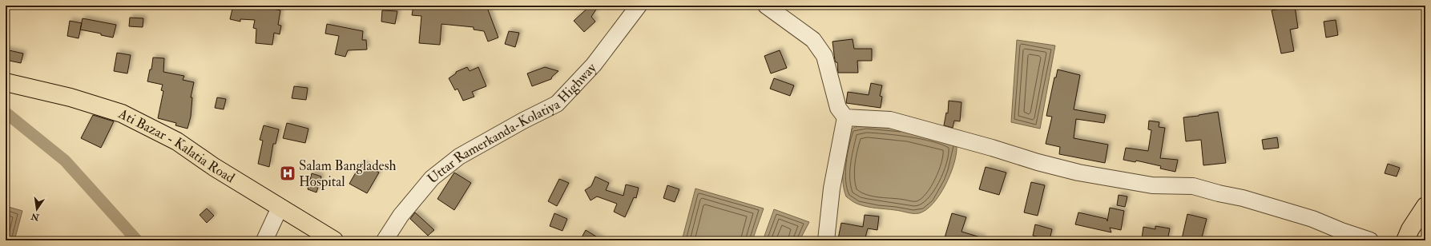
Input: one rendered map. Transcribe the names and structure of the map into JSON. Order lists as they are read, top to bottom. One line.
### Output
{"streets":{"main road":["Ati Bazar - Kalatia Road"],"street":["Uttar Ramerkanda-Kolatiya Highway"]},"places":{"hospital":["Salam Bangladesh Hospital"]},"north":"bottom"}
